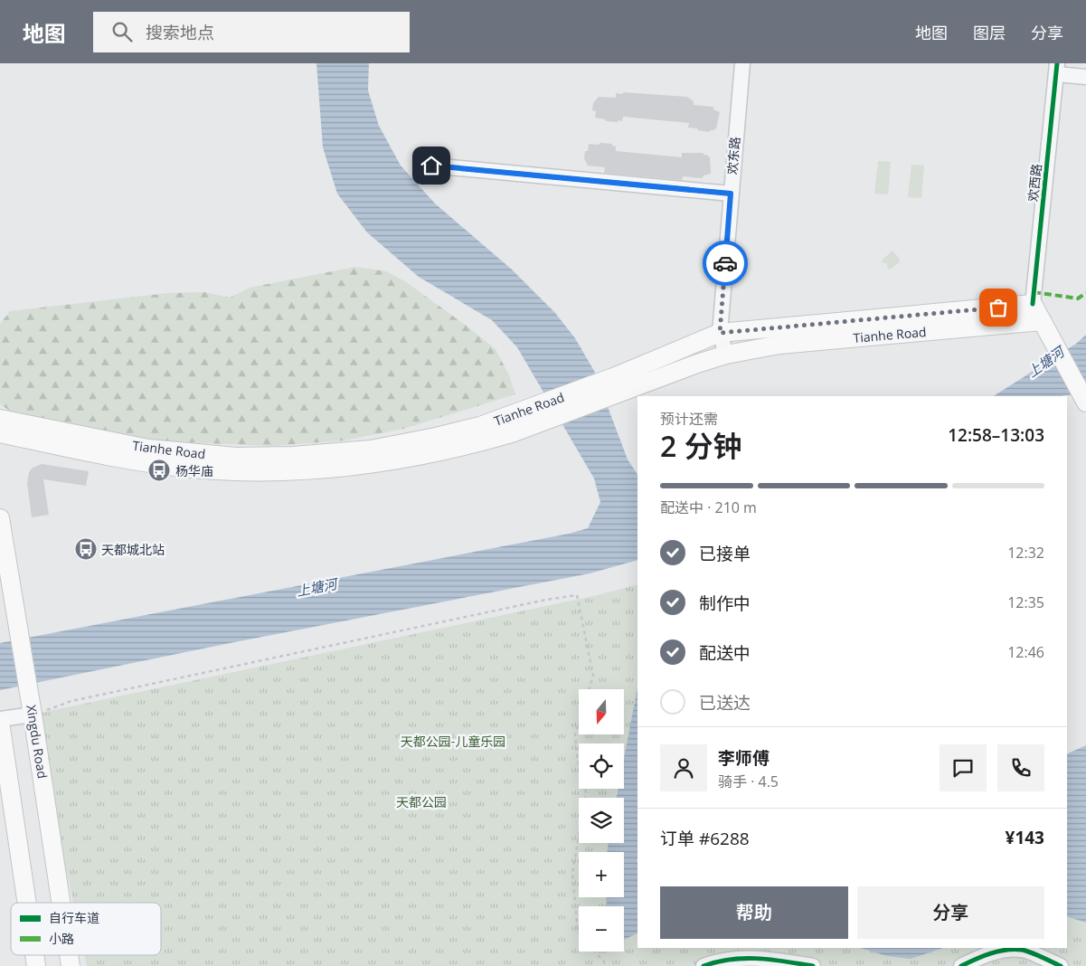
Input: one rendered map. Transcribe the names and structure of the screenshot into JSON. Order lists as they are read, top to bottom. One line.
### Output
{"streets":{"main road":["Tianhe Road","Xingdu Road"],"street":["欢东路","欢西路"]},"crossings":[["欢东路","Tianhe Road"],["欢西路","Tianhe Road"]],"water":["上塘河"],"parks":["天都公园-儿童乐园","天都公园"],"places":{"bus stop":["杨华庙","天都城北站"]},"legend":["自行车道","小路"],"north":"bottom","page":{"header":"地图","search":"搜索地点","nav":["地图","图层","分享"],"heading":["2 分钟","预计还需","12:58–13:03"],"panel":["李师傅","骑手 · 4.5","订单 #6288","¥143"],"bar":"配送中 · 210 m","list":[["已接单","12:32"],["制作中","12:35"],["配送中","12:46"],"已送达"],"map_buttons":["+","−"],"buttons":["帮助","分享"]}}
